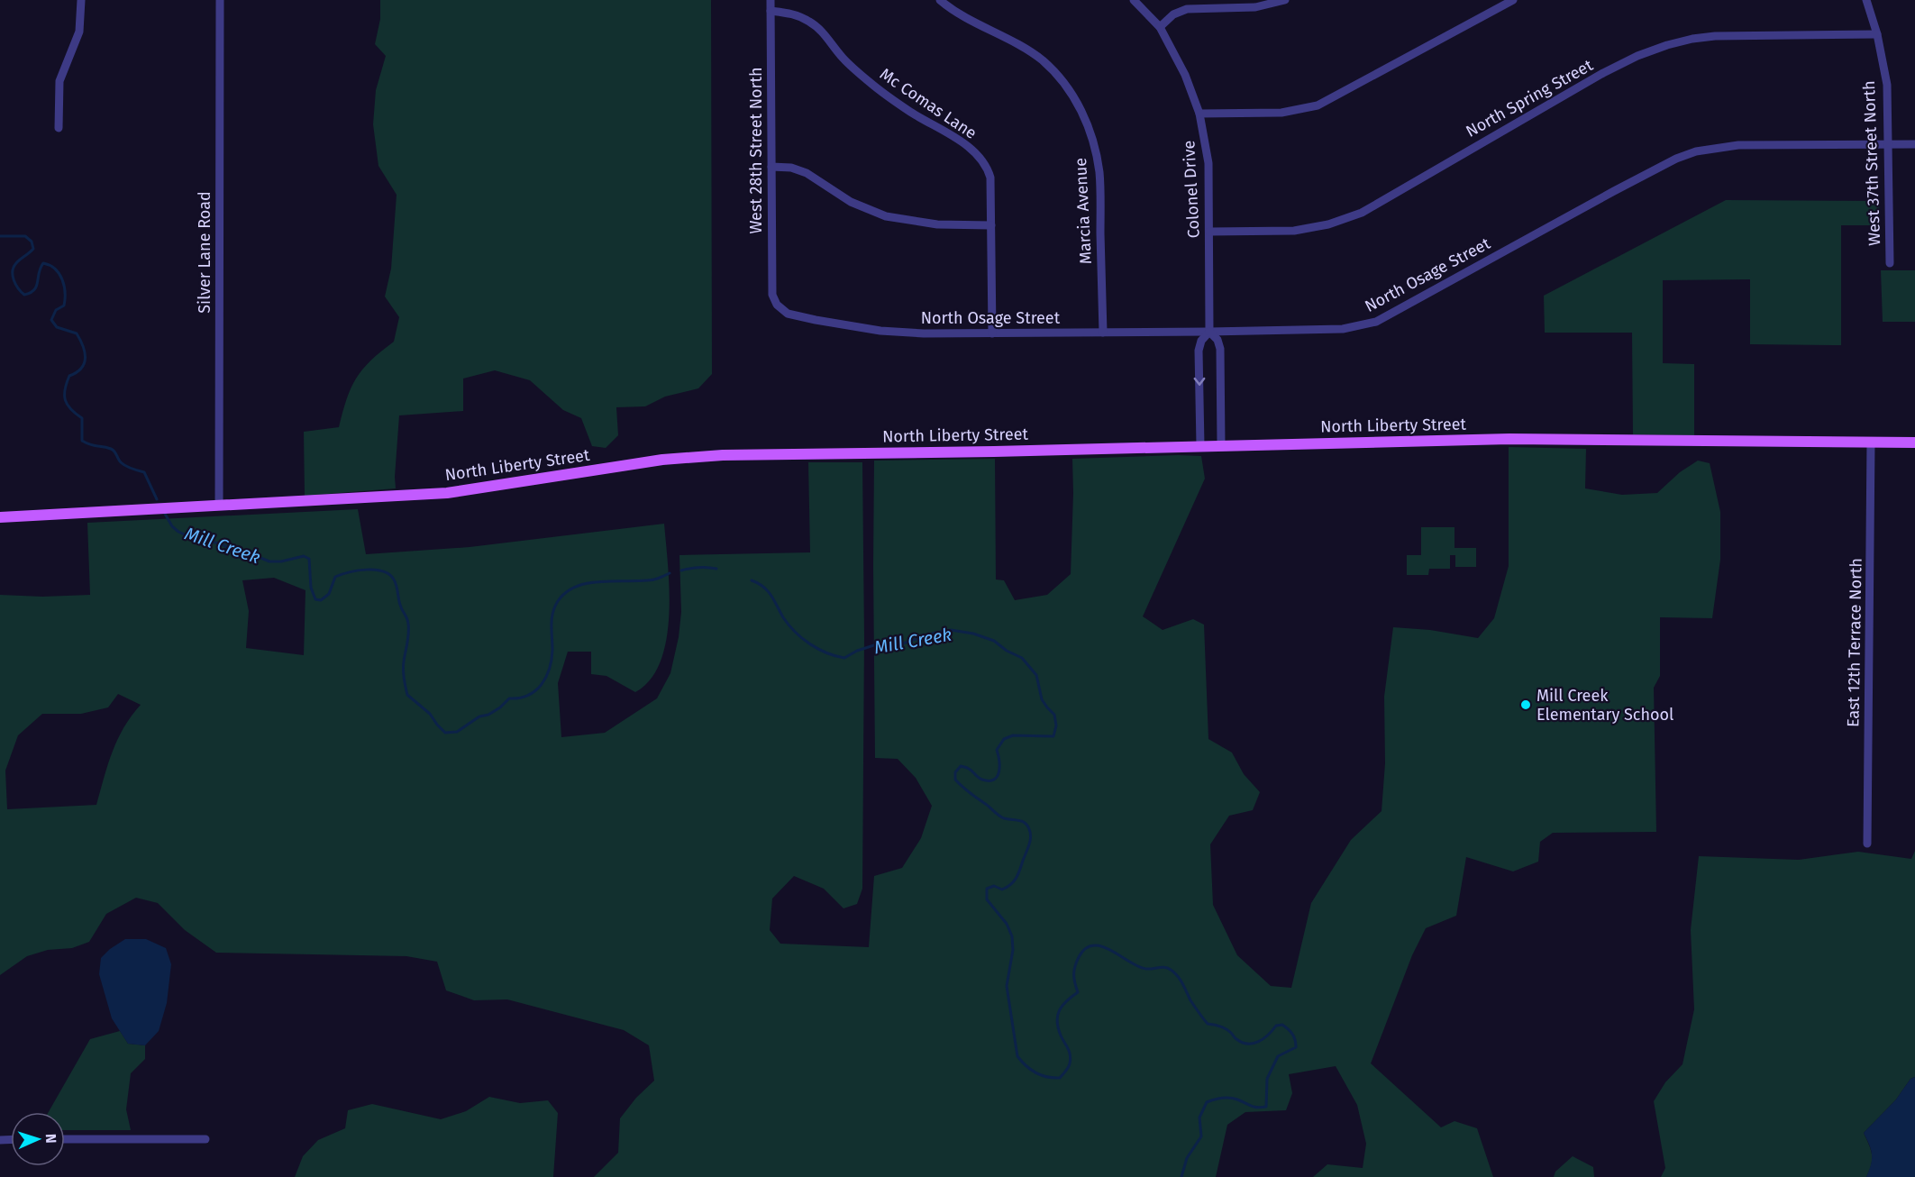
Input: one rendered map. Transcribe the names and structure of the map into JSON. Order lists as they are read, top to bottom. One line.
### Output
{"streets":{"main road":["North Liberty Street"],"street":["North Spring Street","Mc Comas Lane","West 28th Street North","West 37th Street North","Colonel Drive","Marcia Avenue","Silver Lane Road","North Osage Street","East 12th Terrace North"]},"crossings":[["North Spring Street","West 37th Street North"],["North Spring Street","Colonel Drive"],["Mc Comas Lane","West 28th Street North"],["Mc Comas Lane","North Osage Street"],["West 28th Street North","North Osage Street"],["West 37th Street North","North Osage Street"],["Colonel Drive","North Osage Street"],["Colonel Drive","North Liberty Street"],["Marcia Avenue","North Osage Street"],["Silver Lane Road","North Liberty Street"],["North Liberty Street","East 12th Terrace North"]],"water":["Mill Creek"],"places":["Mill Creek Elementary School"],"north":"right"}
